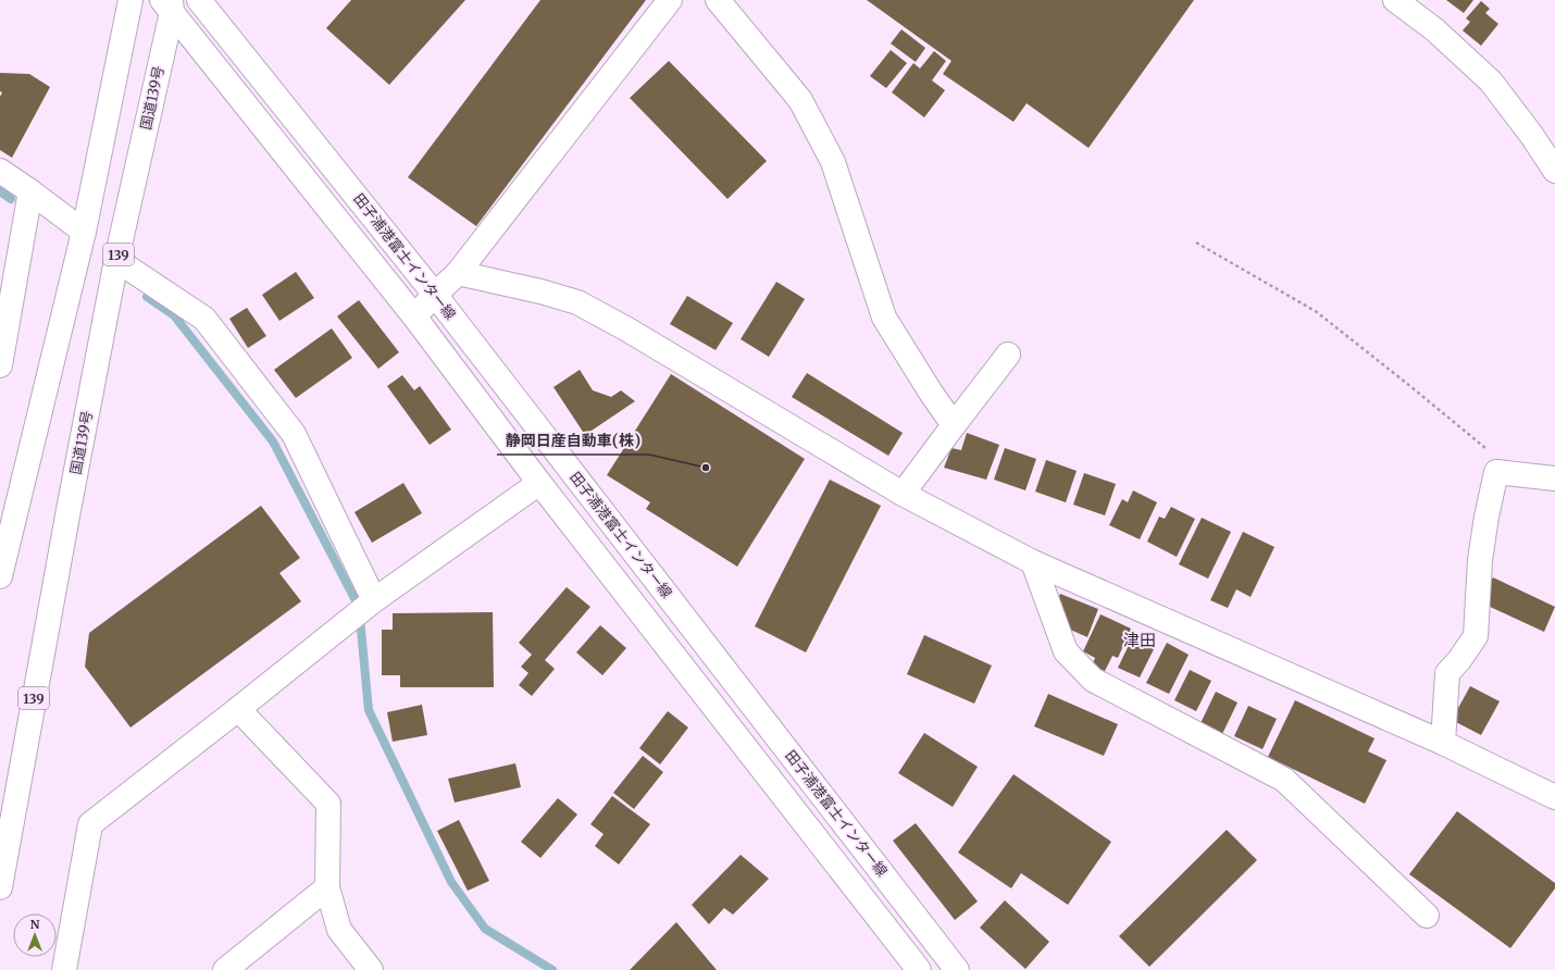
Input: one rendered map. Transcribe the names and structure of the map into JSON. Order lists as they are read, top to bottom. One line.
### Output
{"streets":{"main road":["国道139号","139","田子浦港富士インター線"]},"crossings":[["国道139号","田子浦港富士インター線"]],"districts":["津田"],"places":["静岡日産自動車(株)"],"north":"top"}
